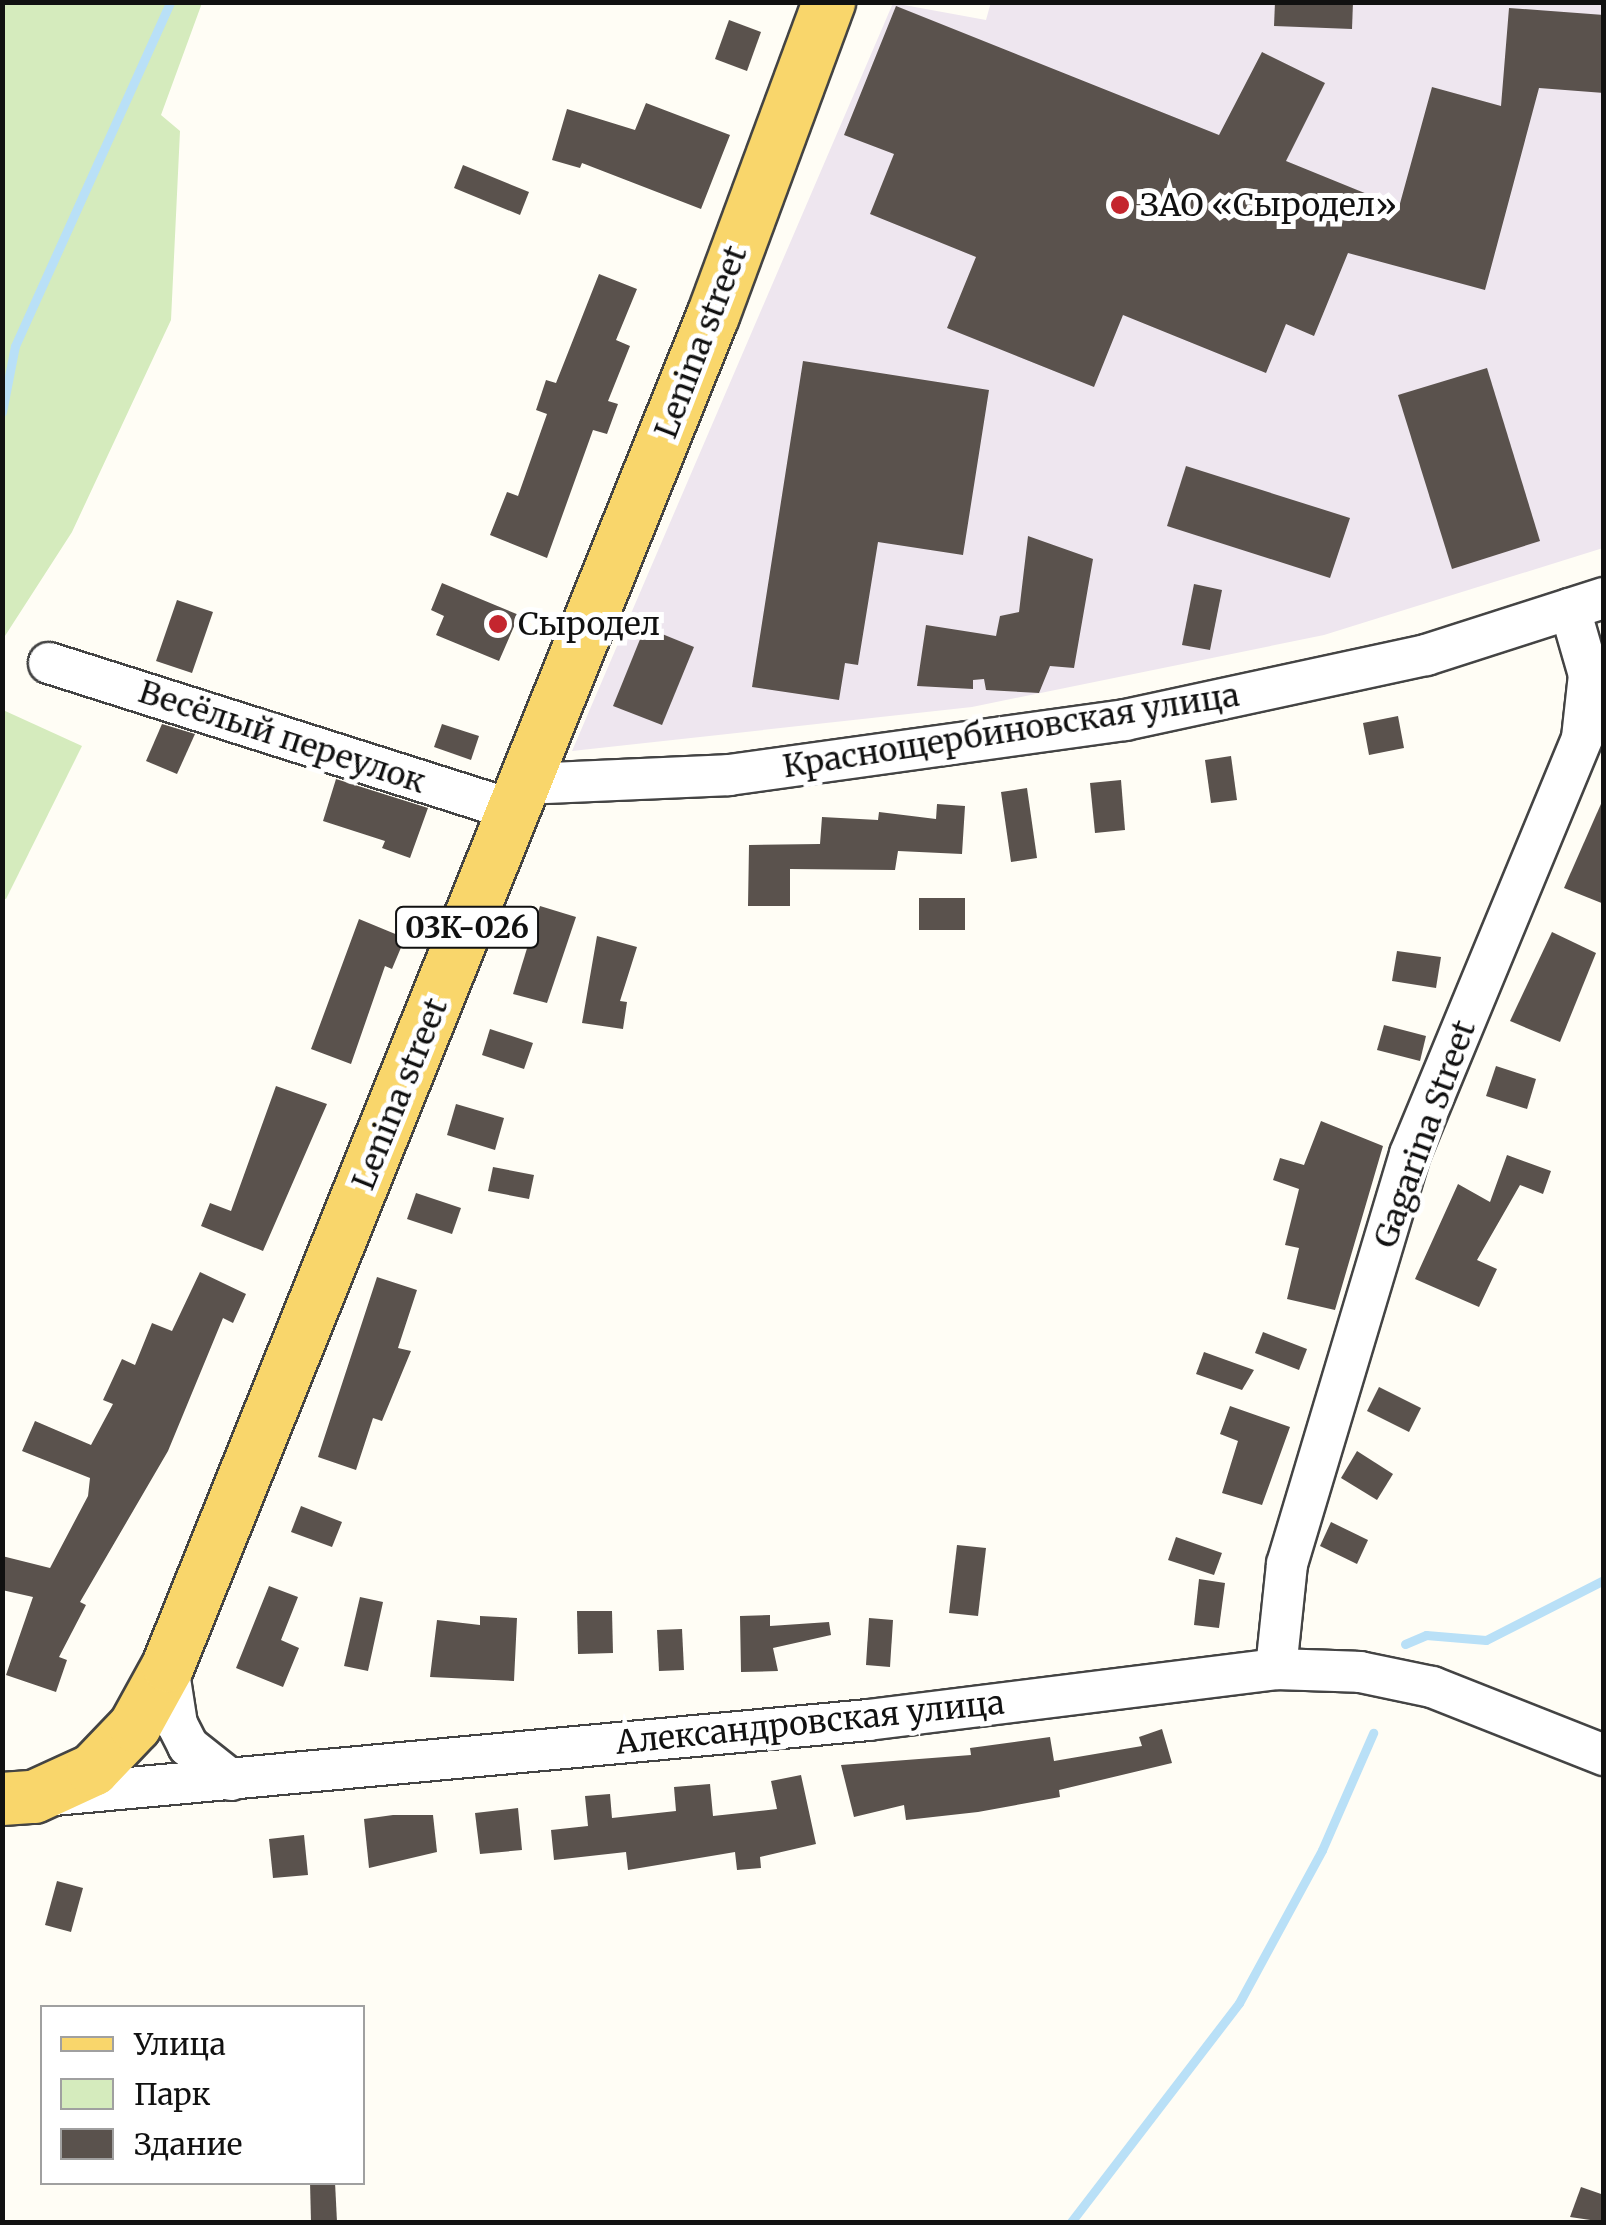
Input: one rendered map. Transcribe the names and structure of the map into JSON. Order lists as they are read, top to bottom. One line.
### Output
{"streets":{"main road":["Lenina street","03К-026"],"street":["Краснощербиновская улица","Весёлый переулок","Gagarina Street","Александровская улица"]},"crossings":[["Lenina street","Краснощербиновская улица"],["Lenina street","Весёлый переулок"],["Lenina street","Александровская улица"],["Краснощербиновская улица","Весёлый переулок"],["Краснощербиновская улица","Gagarina Street"],["Gagarina Street","Александровская улица"]],"places":["ЗАО «Сыродел»","Сыродел"],"legend":["Улица","Парк","Здание"]}
